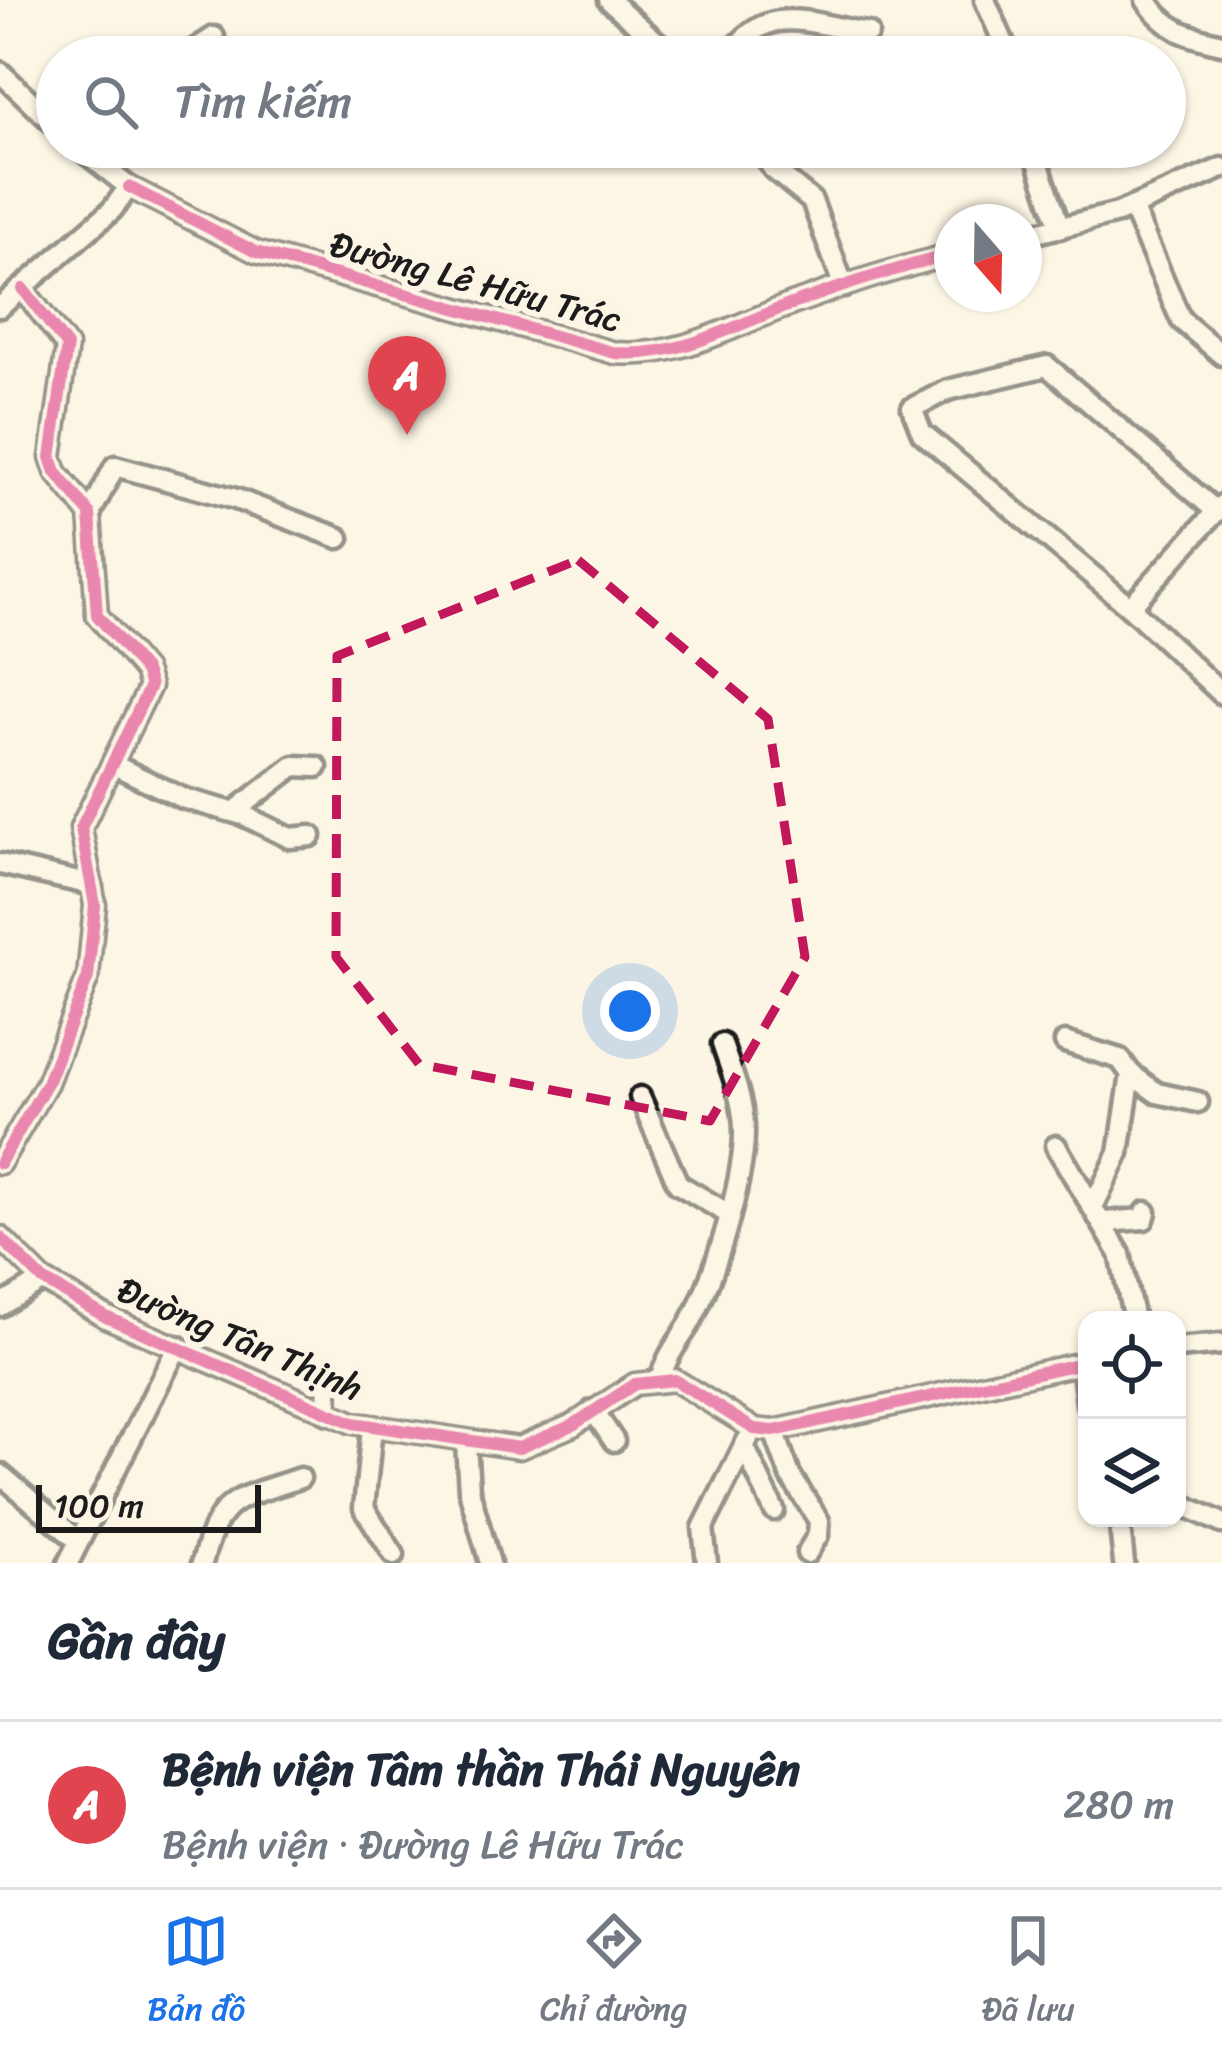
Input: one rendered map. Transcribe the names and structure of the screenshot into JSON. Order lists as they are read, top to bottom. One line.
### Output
{"streets":{"street":["Đường Lê Hữu Trác","Đường Tân Thịnh"]},"scale_bar":"100 m","north":"bottom","page":{"search":"Tìm kiếm","pins":"A","scale":"100 m","heading":"Gần đây","list":[{"mark":"A","name":"Bệnh viện Tâm thần Thái Nguyên","note":"Bệnh viện · Đường Lê Hữu Trác","value":"280 m"}],"nav":["Bản đồ","Chỉ đường","Đã lưu"]}}
